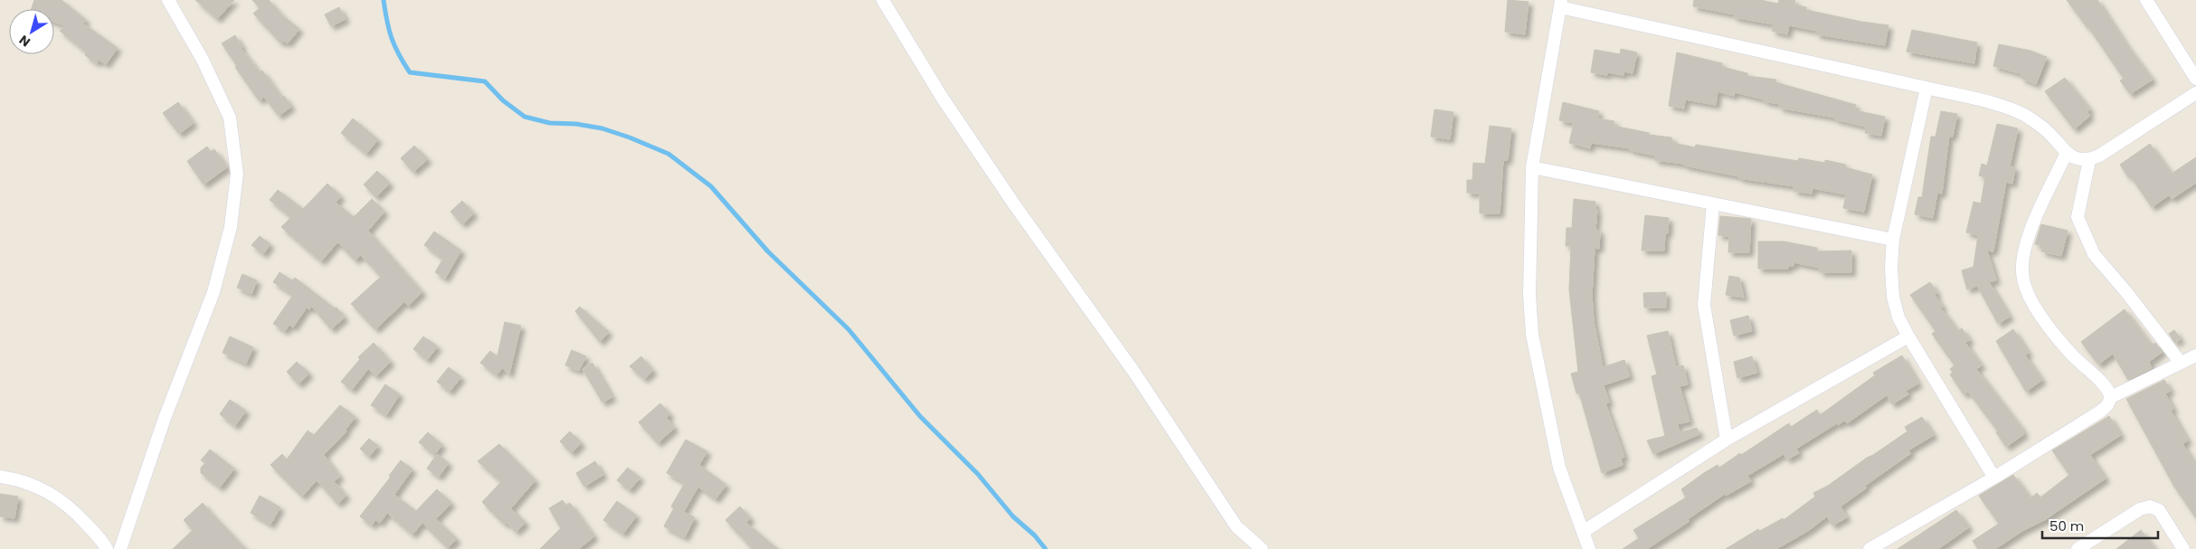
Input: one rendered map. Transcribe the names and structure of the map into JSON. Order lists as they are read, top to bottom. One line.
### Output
{"scale_bar":"50 m","north":"bottom left"}
